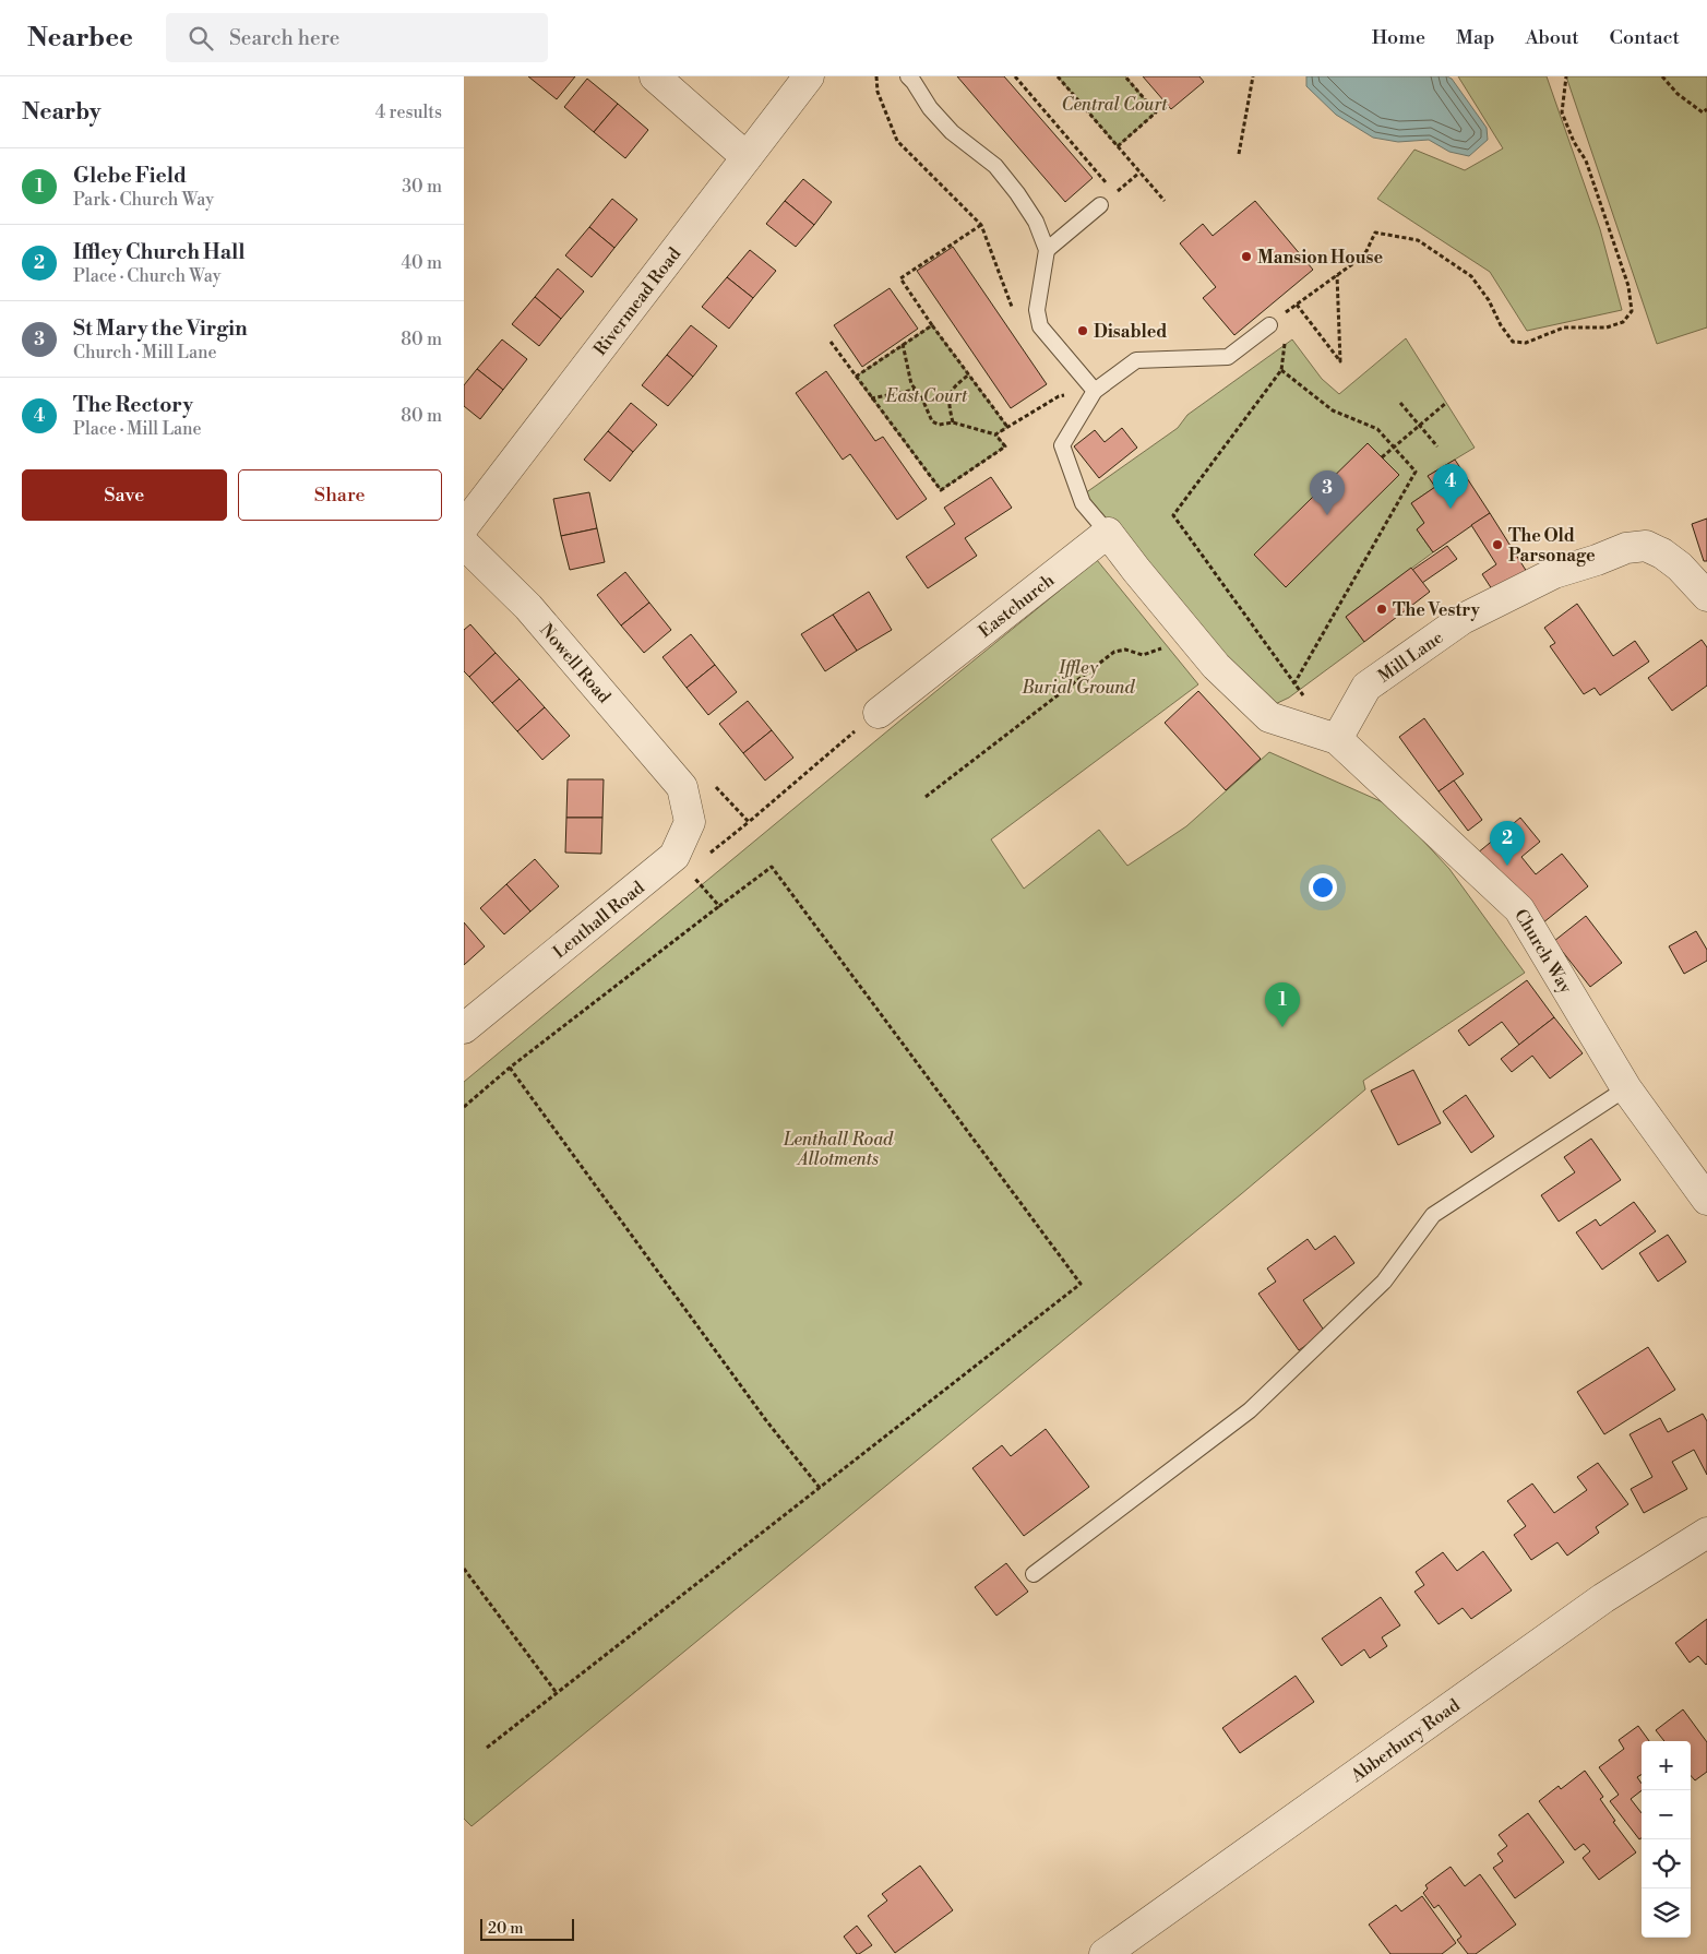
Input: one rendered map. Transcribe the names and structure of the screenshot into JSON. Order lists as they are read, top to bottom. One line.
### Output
{"streets":{"street":["Rivermead Road","Eastchurch","Mill Lane","Nowell Road","Lenthall Road","Church Way","Abberbury Road"]},"crossings":[["Mill Lane","Church Way"],["Nowell Road","Lenthall Road"]],"parks":["Central Court","East Court","Iffley Burial Ground","Lenthall Road Allotments"],"places":["Mansion House","Disabled","The Old Parsonage","The Vestry"],"scale_bar":"20 m","page":{"header":"Nearbee","search":"Search here","nav":["Home","Map","About","Contact"],"heading":["Nearby","4 results"],"list":[{"mark":"1","name":"Glebe Field","note":"Park · Church Way","value":"30 m"},{"mark":"2","name":"Iffley Church Hall","note":"Place · Church Way","value":"40 m"},{"mark":"3","name":"St Mary the Virgin","note":"Church · Mill Lane","value":"80 m"},{"mark":"4","name":"The Rectory","note":"Place · Mill Lane","value":"80 m"}],"buttons":["Save","Share"],"pins":["4","3","2","1"],"map_buttons":["+","−"],"scale":"20 m"}}
